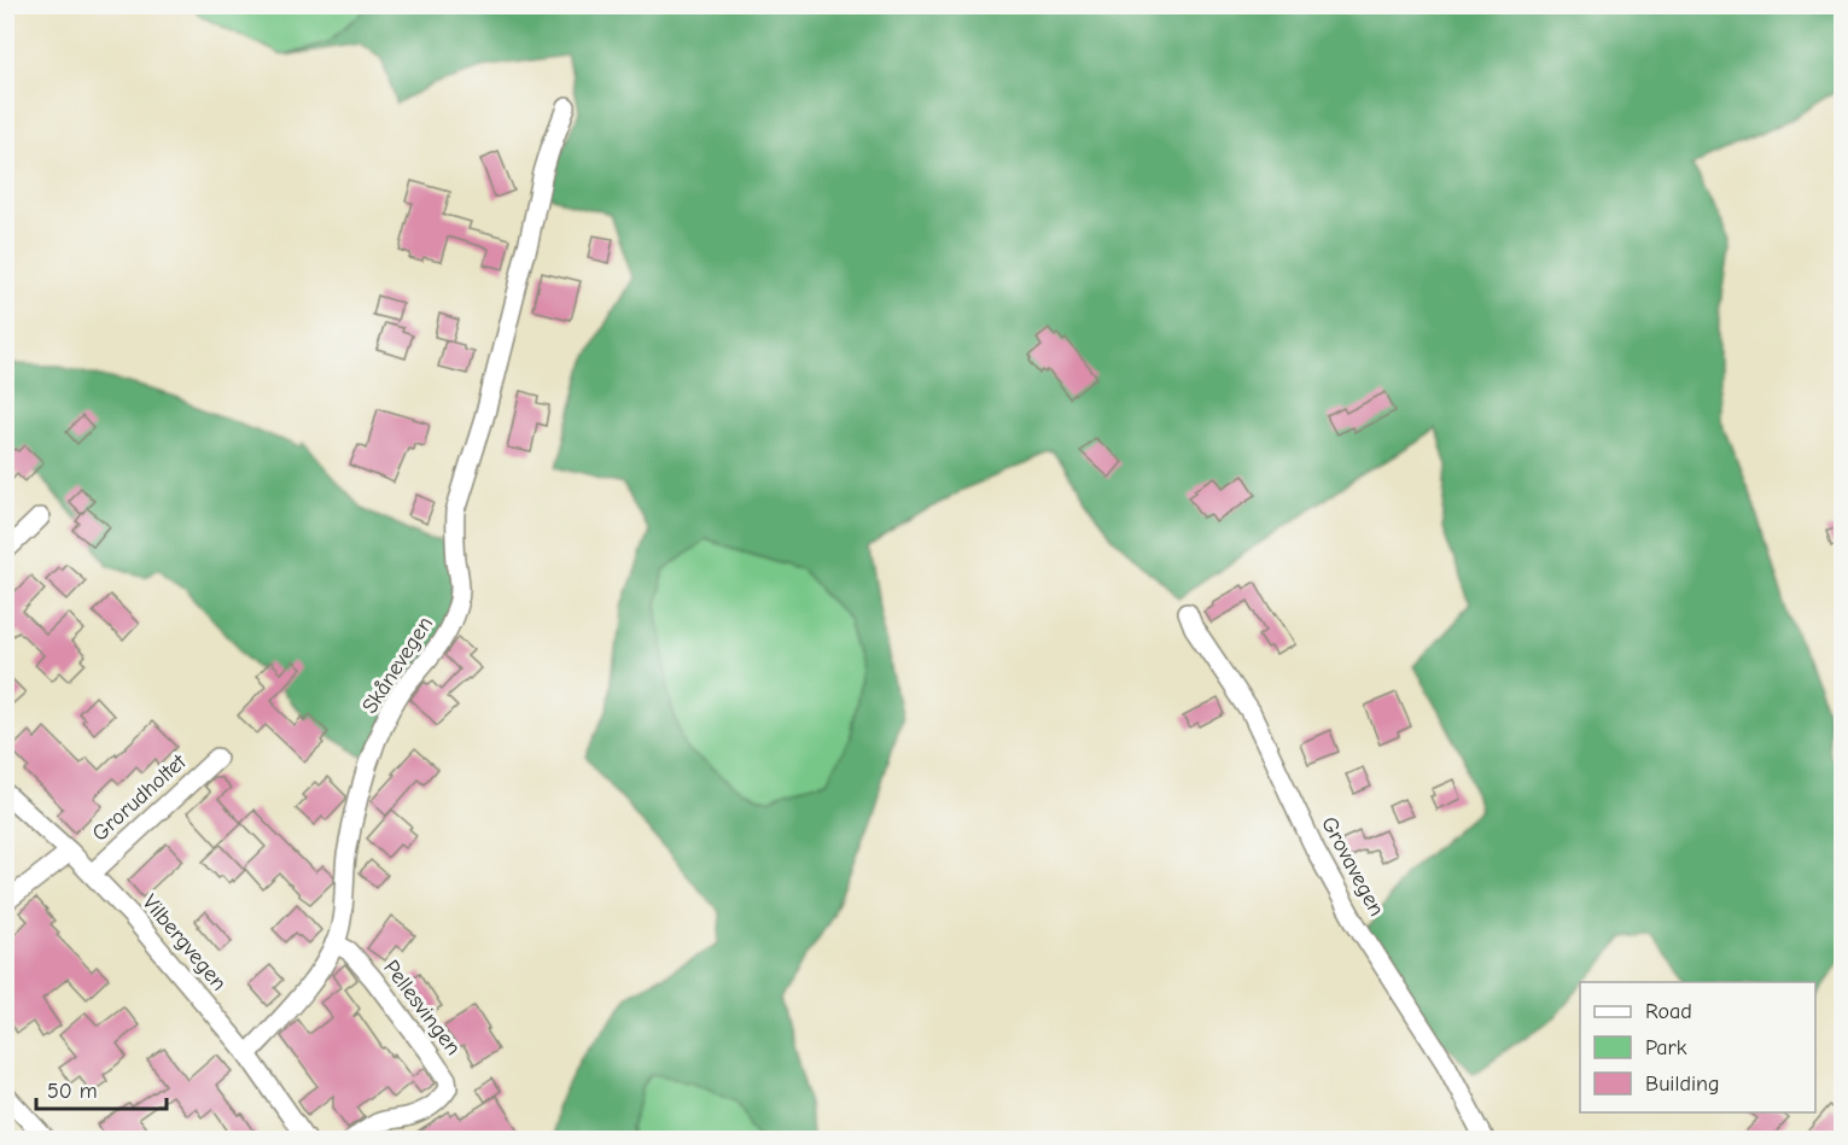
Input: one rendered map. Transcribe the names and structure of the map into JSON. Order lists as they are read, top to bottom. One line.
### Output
{"streets":{"street":["Skånevegen","Grorudholtet","Grovavegen","Vilbergvegen","Pellesvingen"]},"crossings":[["Skånevegen","Vilbergvegen"],["Skånevegen","Pellesvingen"],["Grorudholtet","Vilbergvegen"]],"legend":["Road","Park","Building"],"scale_bar":"50 m"}
